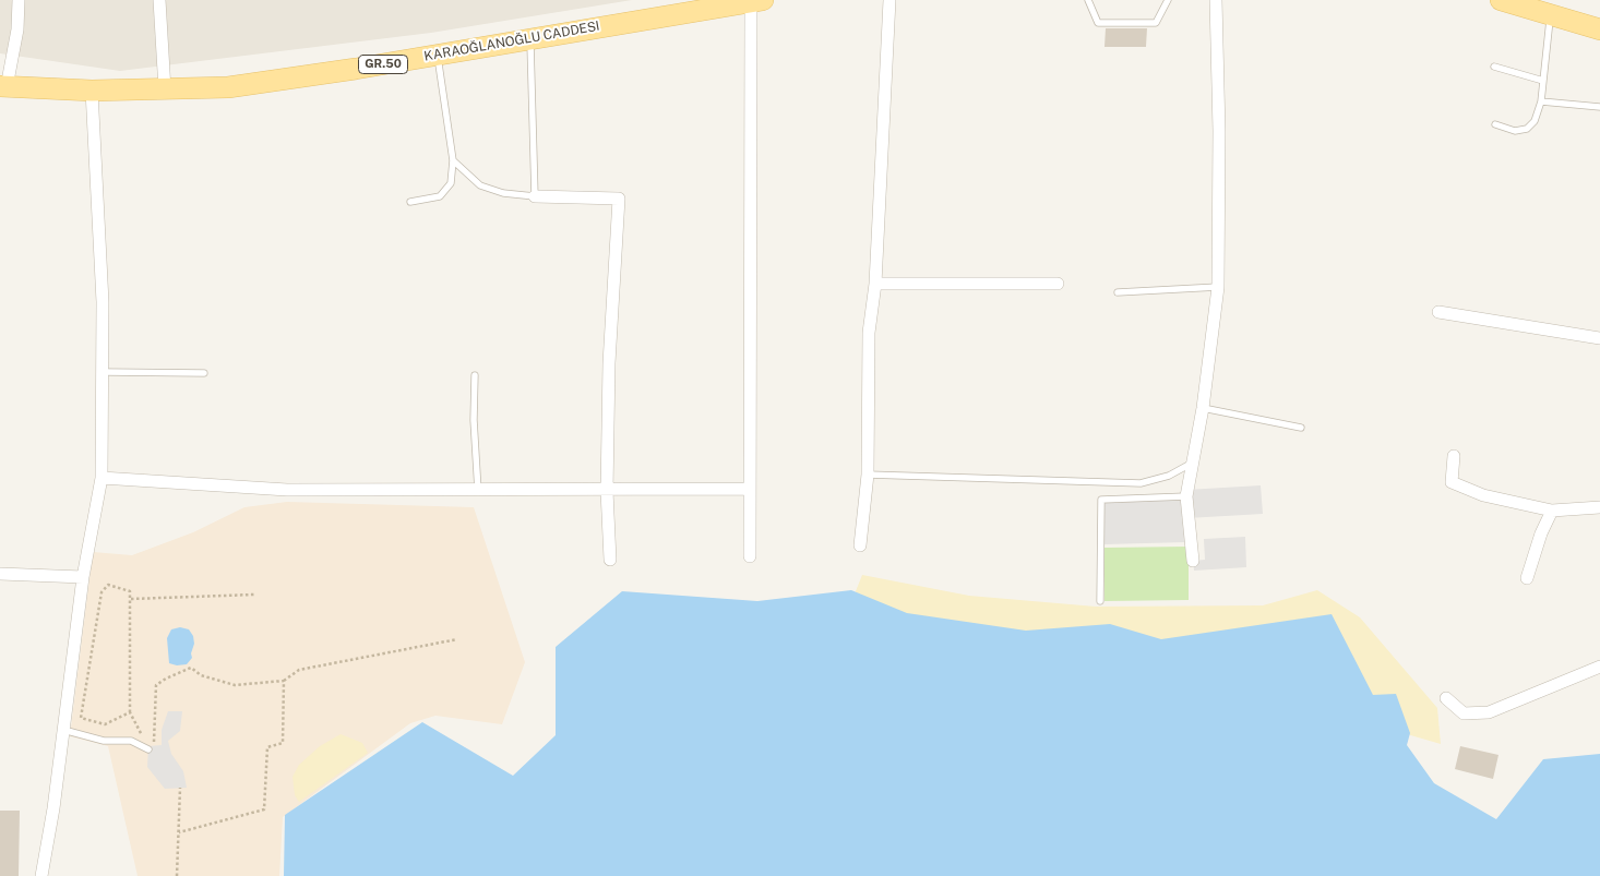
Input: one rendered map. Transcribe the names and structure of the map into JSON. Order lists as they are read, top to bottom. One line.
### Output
{"streets":{"main road":["KARAOĞLANOĞLU CADDESI","GR.50"]}}
